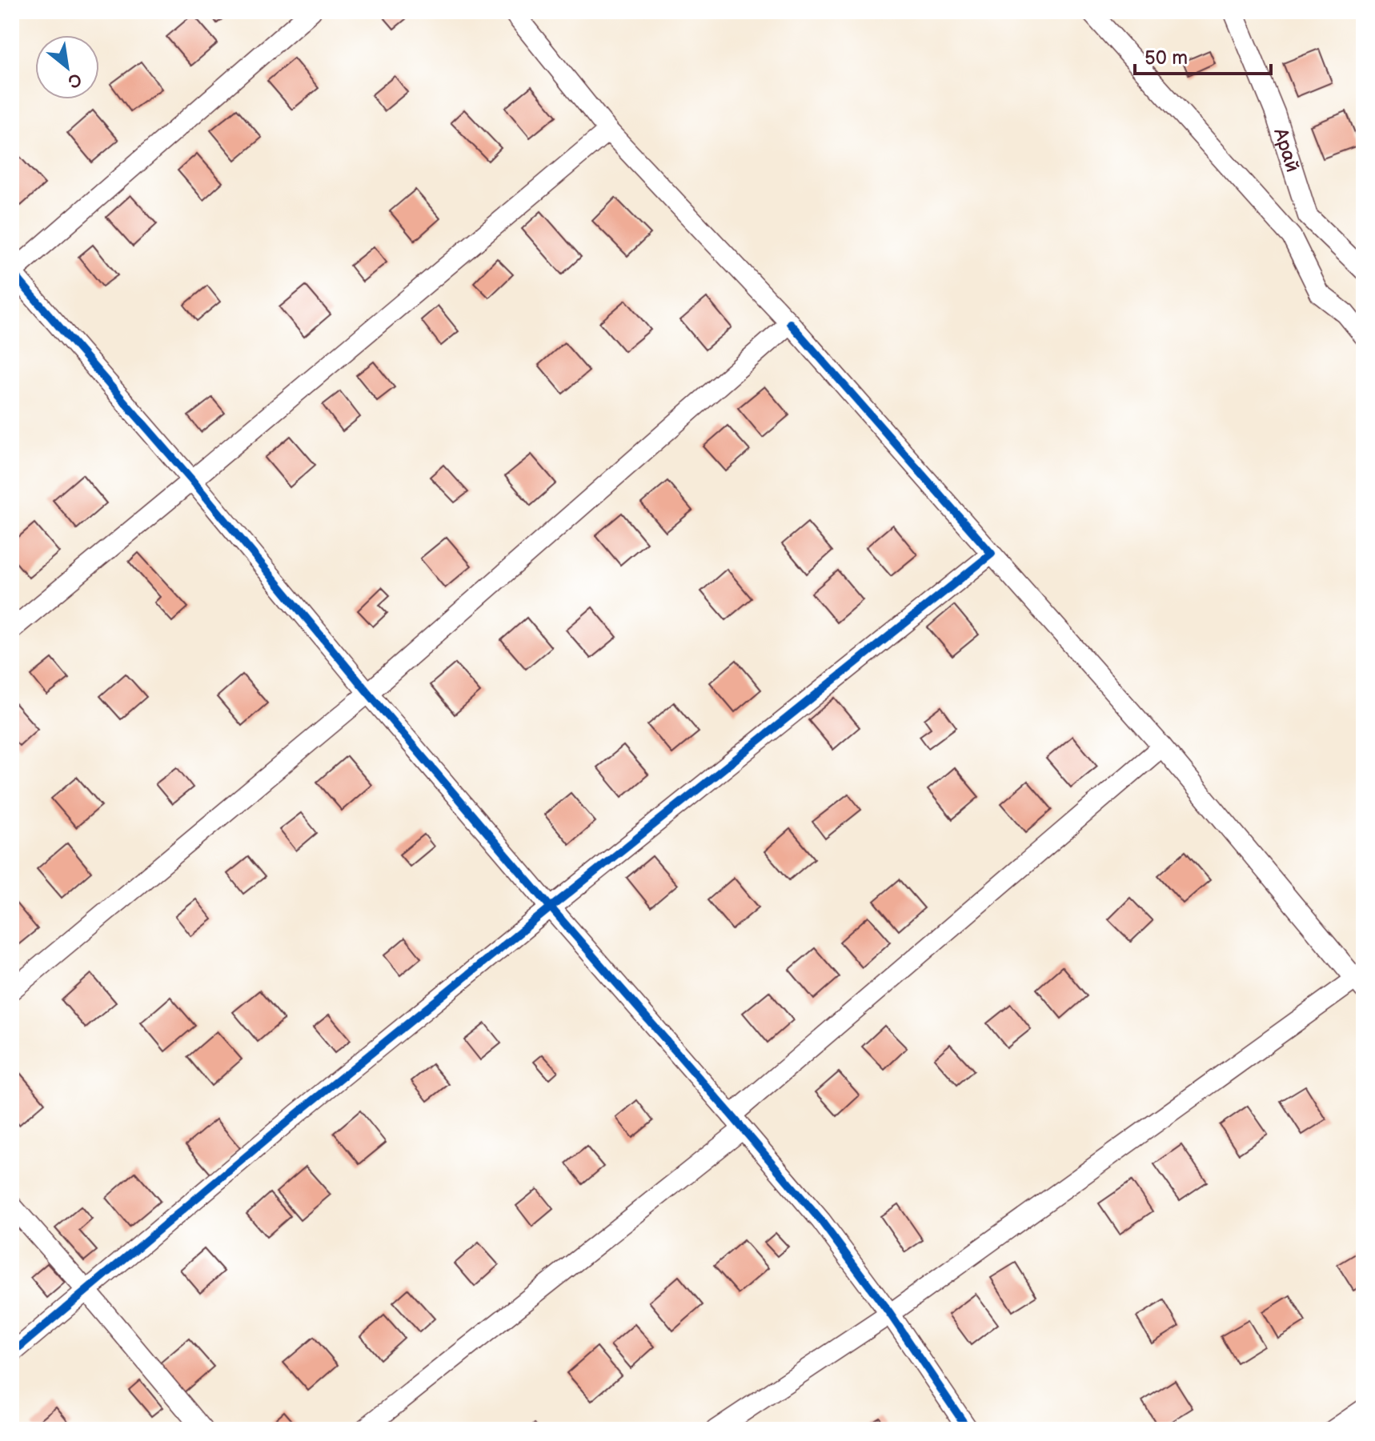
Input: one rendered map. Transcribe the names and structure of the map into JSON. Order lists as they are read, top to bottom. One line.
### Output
{"streets":{"street":["Арай"]},"scale_bar":"50 m","north":"bottom right"}
